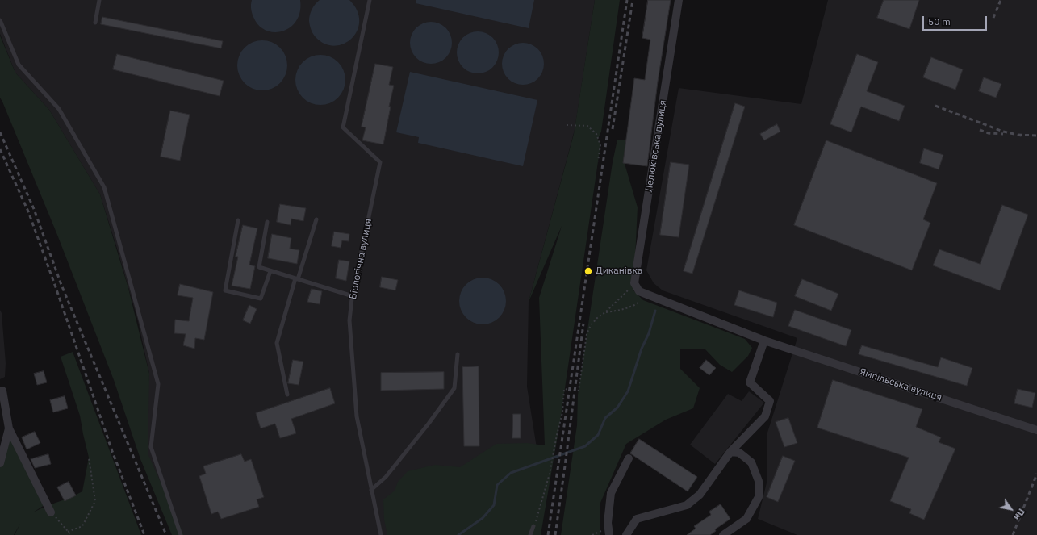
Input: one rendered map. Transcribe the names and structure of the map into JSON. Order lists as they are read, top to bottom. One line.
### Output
{"streets":{"street":["Лелюківська вулиця","Ямпільська вулиця"],"lane":["Біологічна вулиця"]},"places":["Диканівка"],"scale_bar":"50 m","north":"bottom right"}
